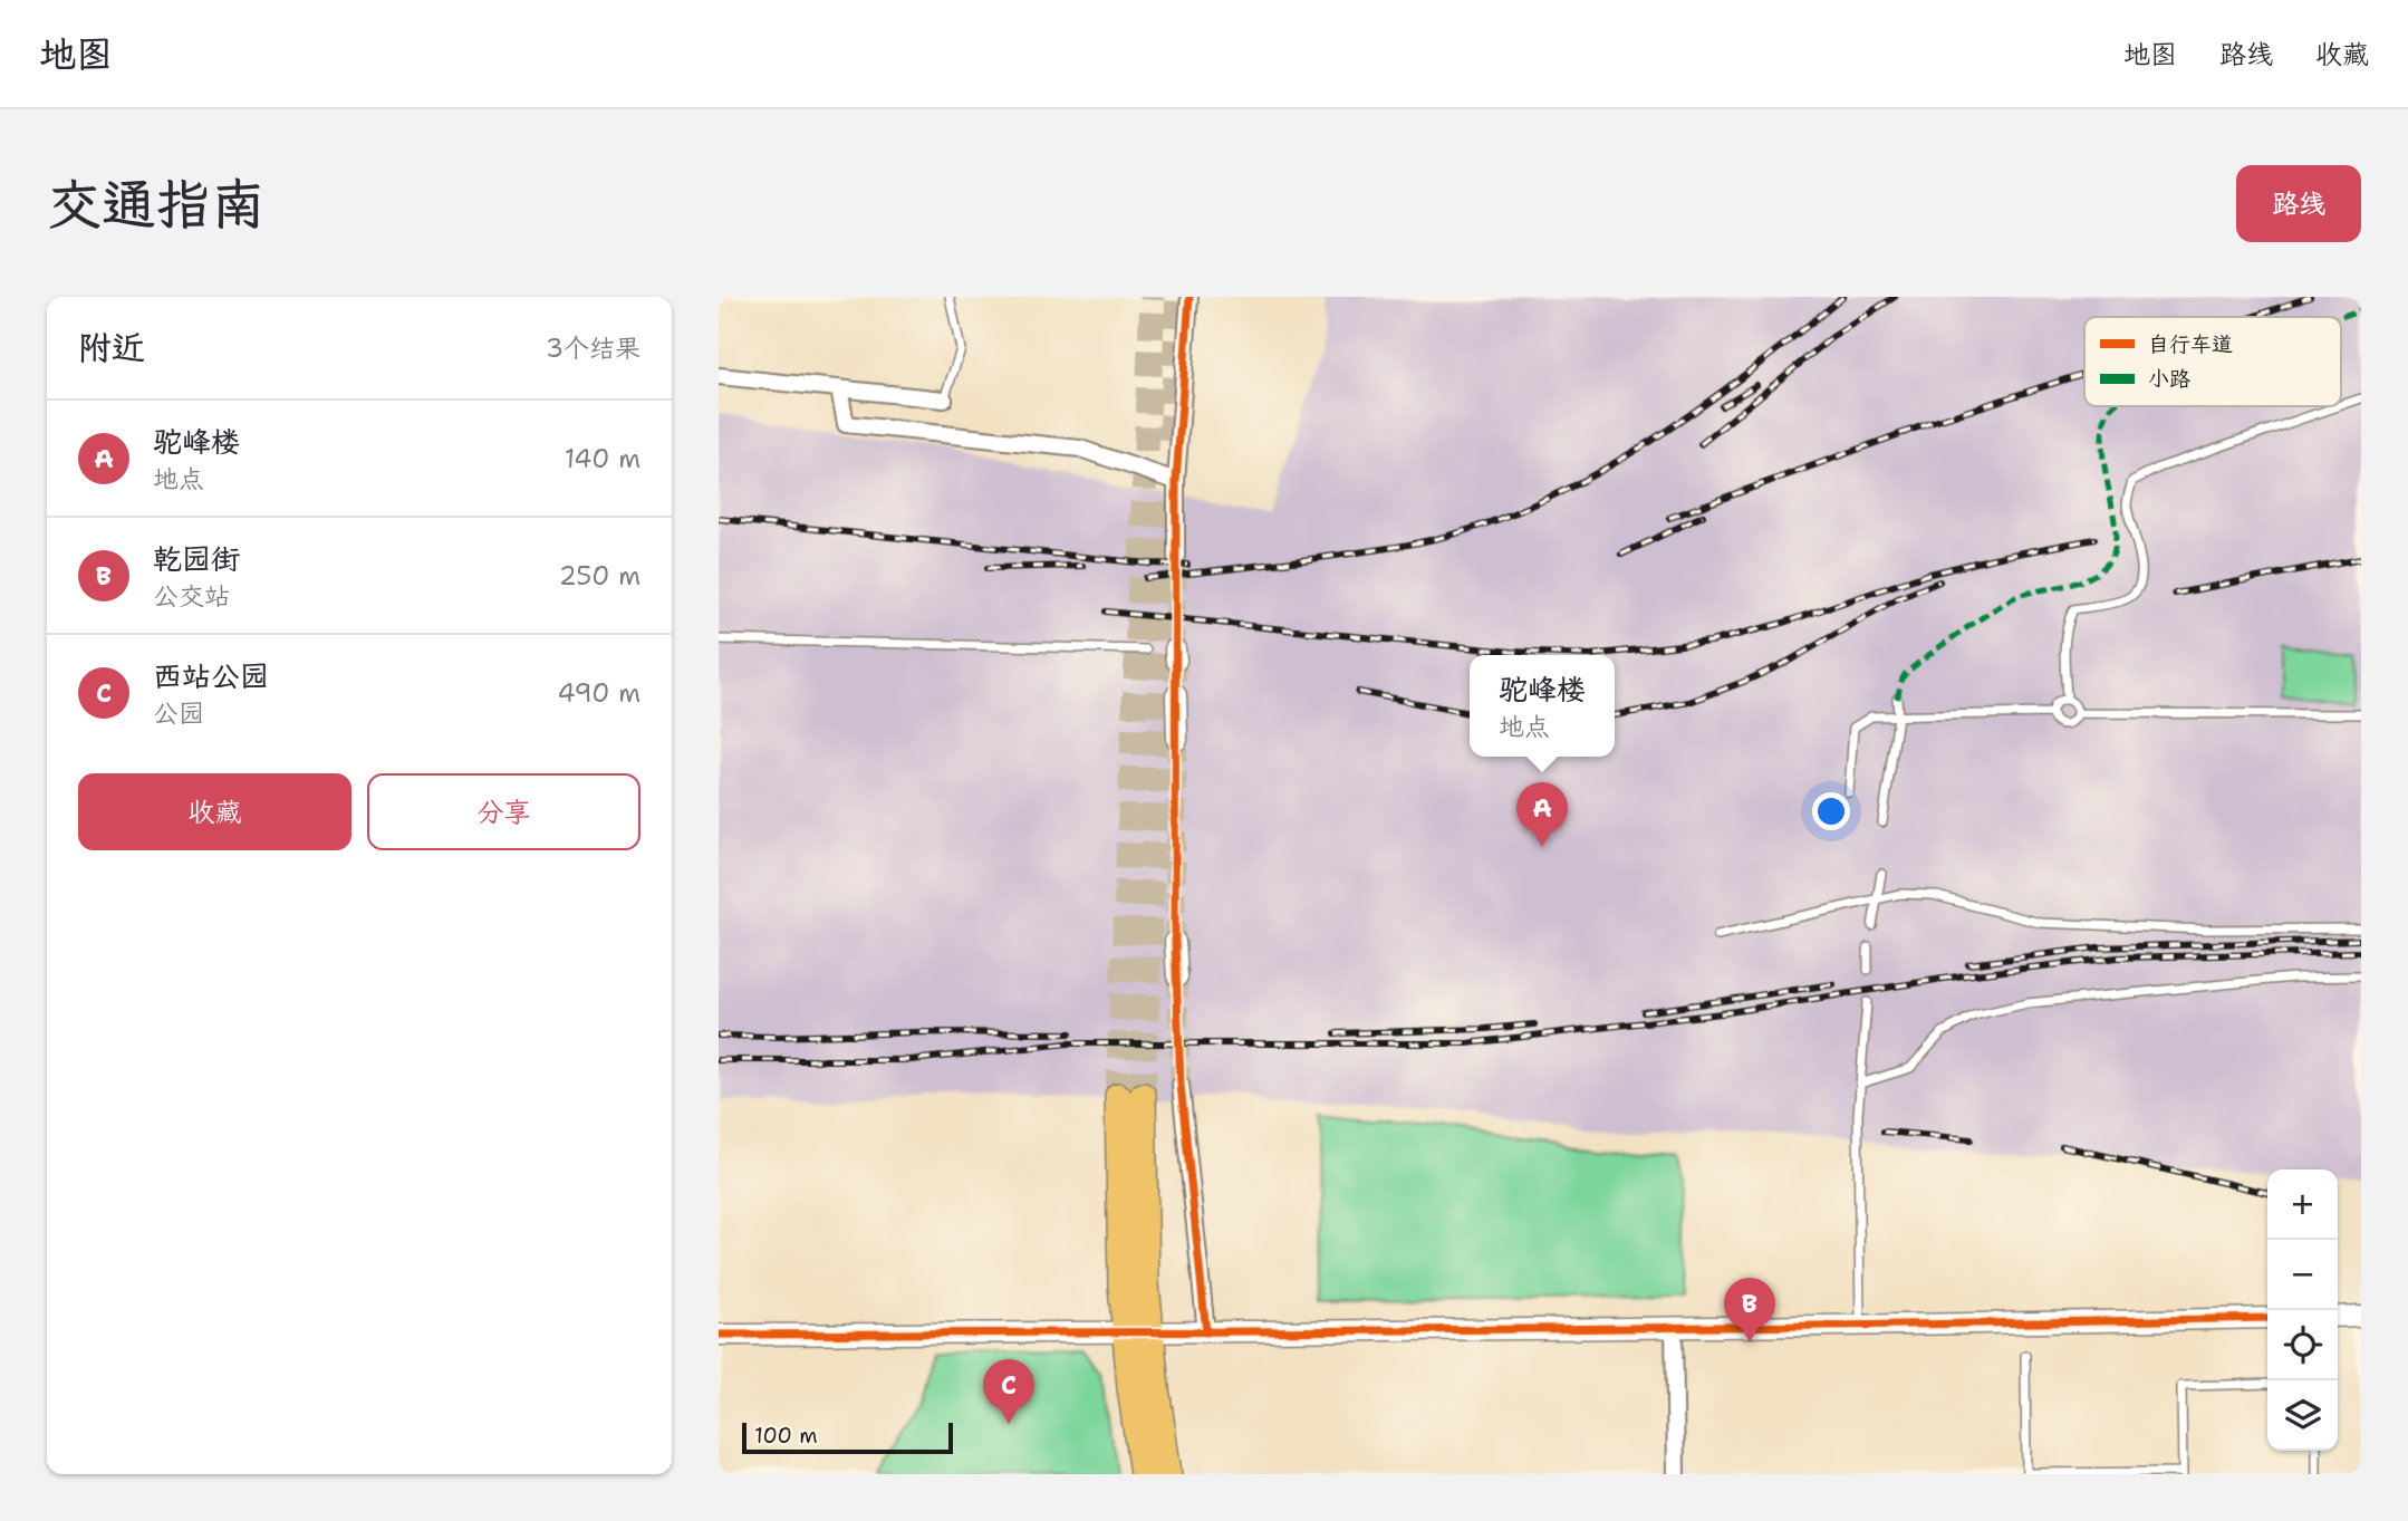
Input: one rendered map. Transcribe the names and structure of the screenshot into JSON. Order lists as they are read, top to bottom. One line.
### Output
{"legend":["自行车道","小路"],"scale_bar":"100 m","page":{"header":"地图","nav":["地图","路线","收藏"],"buttons":["路线",["收藏","分享"]],"title":"交通指南","heading":["附近","3个结果"],"list":[{"mark":"A","name":"驼峰楼","note":"地点","value":"140 m"},{"mark":"B","name":"乾园街","note":"公交站","value":"250 m"},{"mark":"C","name":"西站公园","note":"公园","value":"490 m"}],"popup":["驼峰楼","地点"],"pins":["A","B","C"],"map_buttons":["+","−"],"scale":"100 m"}}
